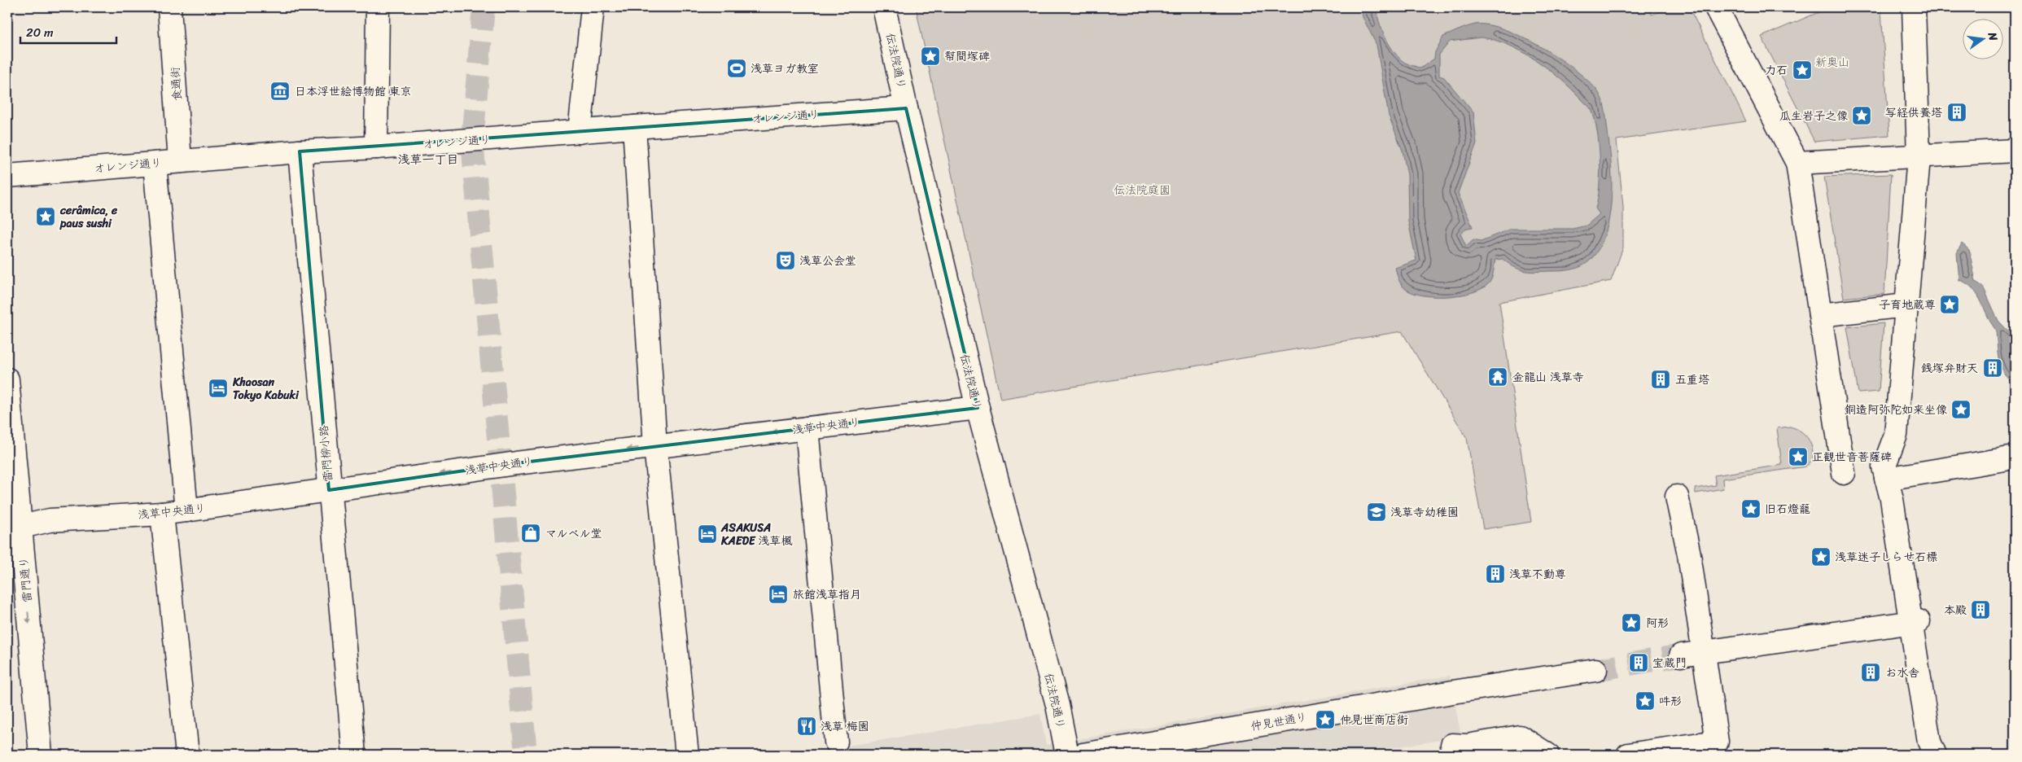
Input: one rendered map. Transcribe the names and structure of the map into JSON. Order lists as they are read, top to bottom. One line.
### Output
{"streets":{"street":["伝法院通り","食通街","オレンジ通り","浅草中央通り","雷門柳小路","雷門通り","仲見世通り"]},"crossings":[["伝法院通り","オレンジ通り"],["伝法院通り","浅草中央通り"],["食通街","オレンジ通り"],["オレンジ通り","雷門柳小路"],["浅草中央通り","雷門柳小路"],["浅草中央通り","雷門通り"]],"one_way":["浅草中央通り"],"districts":["浅草一丁目"],"parks":["新奥山","伝法院庭園"],"places":{"place":["幇間塚碑","力石","瓜生岩子之像","cerâmica, e paus sushi","子育地蔵尊","銅造阿弥陀如来坐像","正観世音菩薩碑","旧石燈籠","浅草迷子しらせ石標","阿形","吽形","仲見世商店街"],"sports":["浅草ヨガ教室"],"museum":["日本浮世絵博物館 東京"],"building":["写経供養塔","銭塚弁財天","五重塔","浅草不動尊","本殿","宝蔵門","お水舎"],"theatre":["浅草公会堂"],"temple":["金龍山 浅草寺"],"hotel":["Khaosan Tokyo Kabuki","ASAKUSA KAEDE 浅草楓","旅館浅草指月"],"school or university":["浅草寺幼稚園"],"shop":["マルベル堂"],"restaurant":["浅草 梅園"]},"scale_bar":"20 m","north":"right"}
